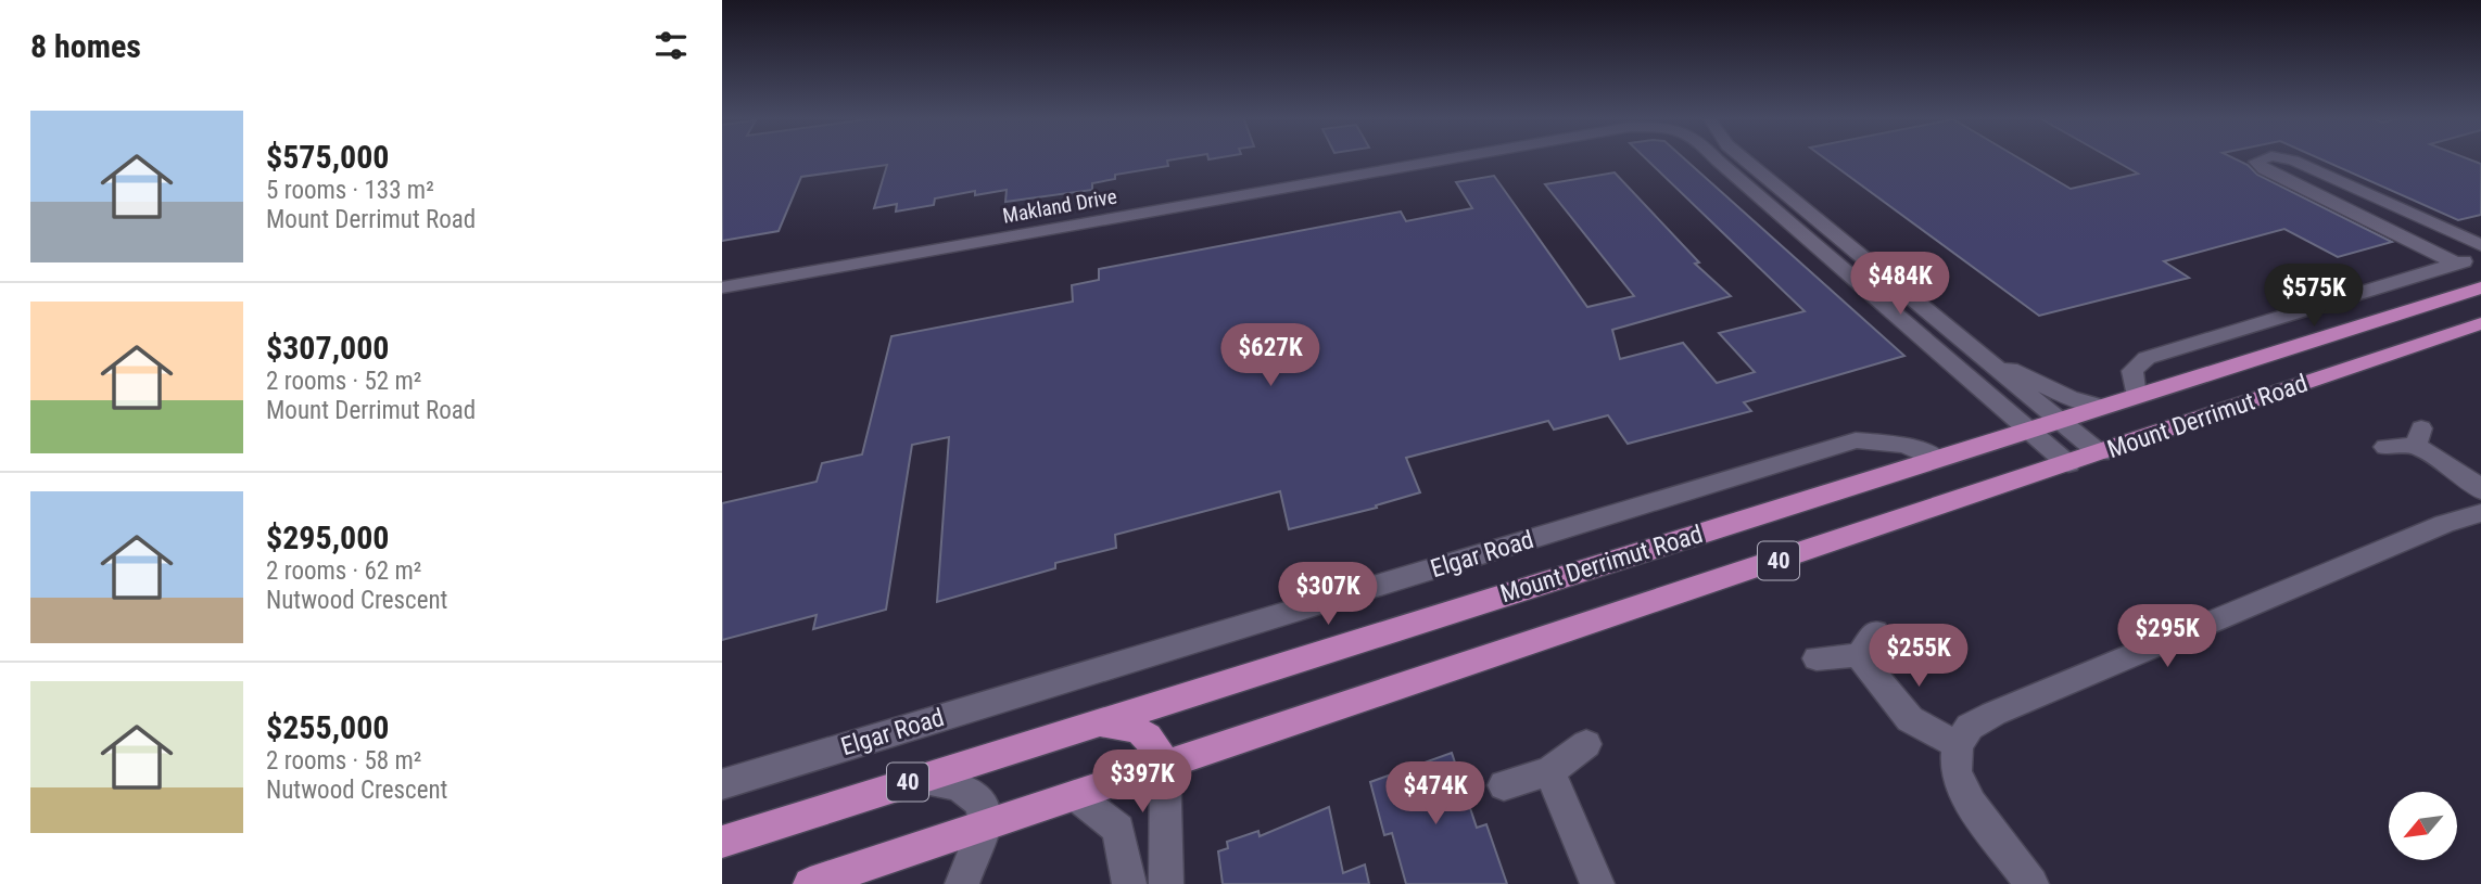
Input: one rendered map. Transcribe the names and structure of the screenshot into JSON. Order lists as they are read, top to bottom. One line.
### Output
{"streets":{"main road":["Mount Derrimut Road","40"],"street":["Makland Drive","Elgar Road"]},"crossings":[["Mount Derrimut Road","Elgar Road"]],"north":"bottom left","page":{"heading":"8 homes","list":[{"name":"$575,000","note":"5 rooms · 133 m² · Mount Derrimut Road"},{"name":"$307,000","note":"2 rooms · 52 m² · Mount Derrimut Road"},{"name":"$295,000","note":"2 rooms · 62 m² · Nutwood Crescent"},{"name":"$255,000","note":"2 rooms · 58 m² · Nutwood Crescent"}],"price":["$484K","$575K","$627K","$307K","$295K","$255K","$397K","$474K"]}}
